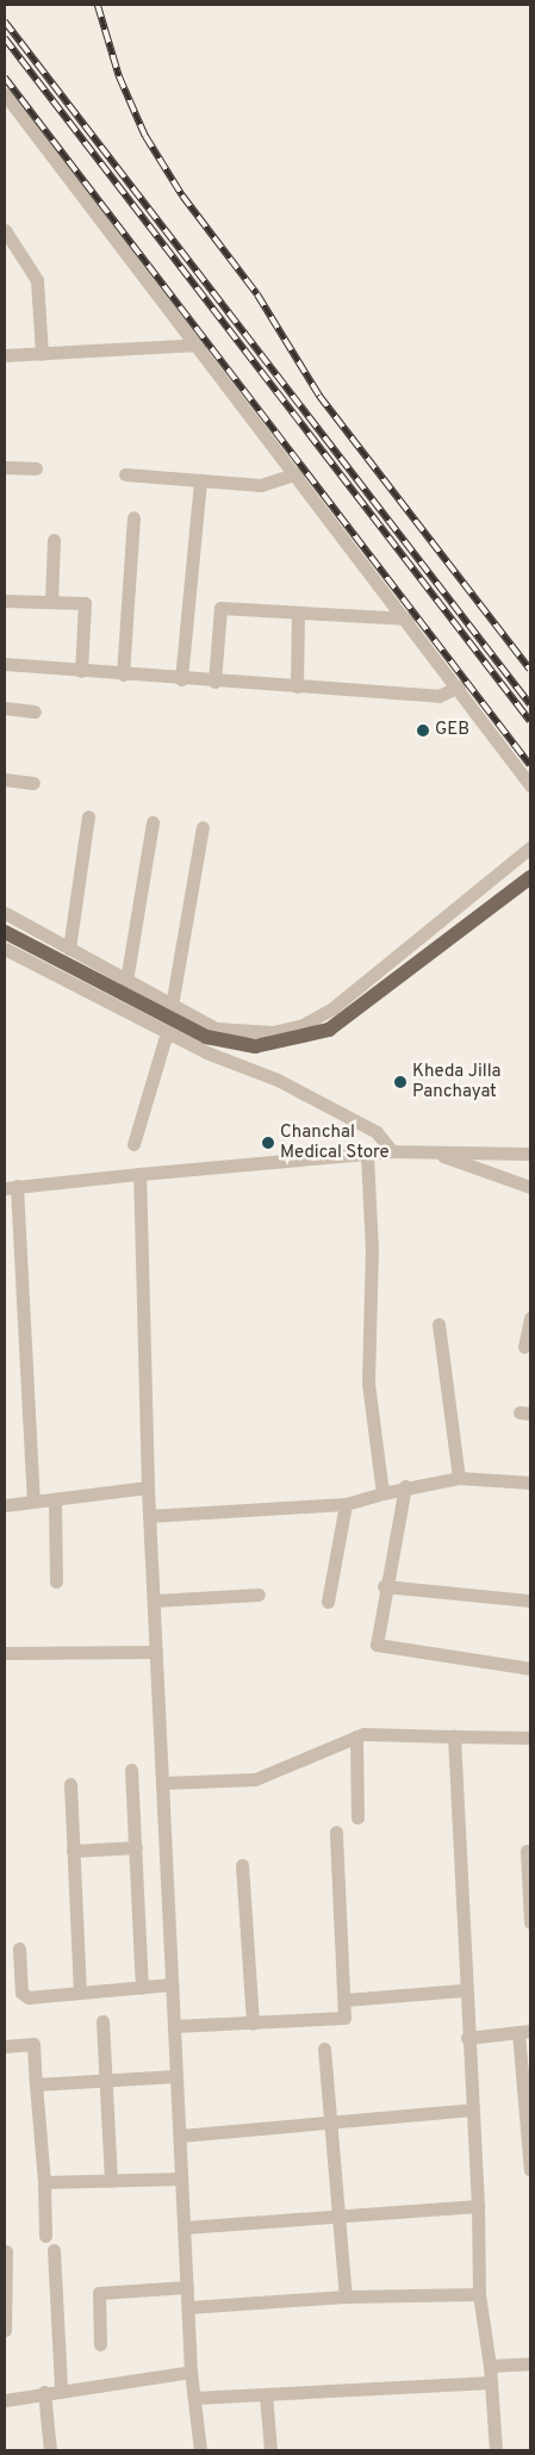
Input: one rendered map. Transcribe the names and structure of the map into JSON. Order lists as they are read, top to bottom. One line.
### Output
{"places":["GEB","Kheda Jilla Panchayat","Chanchal Medical Store"]}
